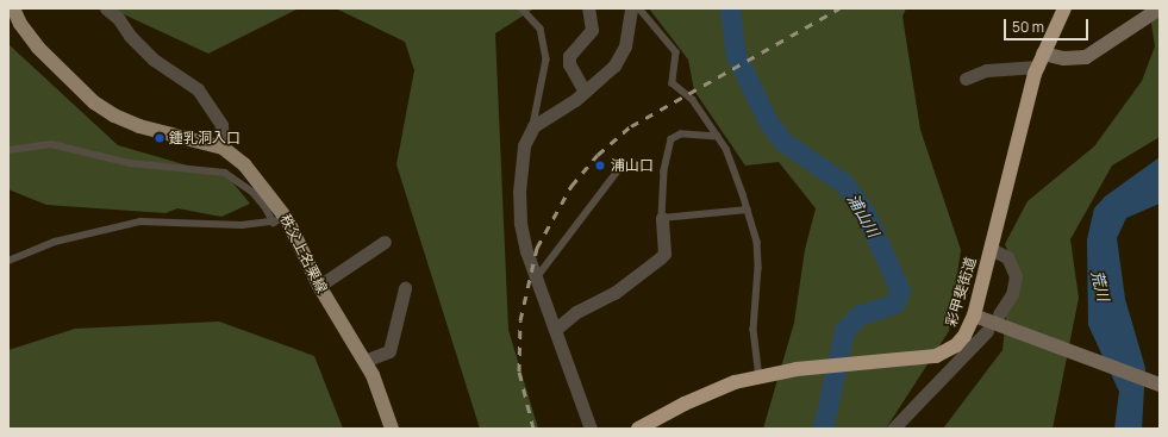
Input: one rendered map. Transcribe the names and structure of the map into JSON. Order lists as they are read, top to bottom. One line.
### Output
{"streets":{"highway":["彩甲斐街道"],"main road":["秩父上名栗線"]},"water":["浦山川","荒川"],"places":["鍾乳洞入口","浦山口"],"scale_bar":"50 m"}
